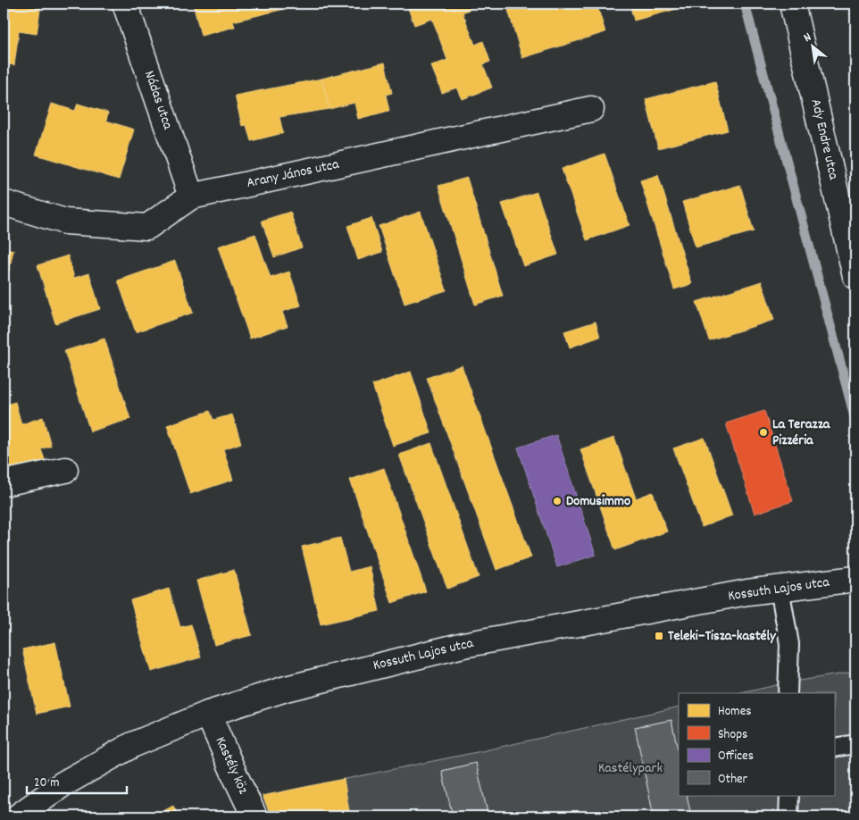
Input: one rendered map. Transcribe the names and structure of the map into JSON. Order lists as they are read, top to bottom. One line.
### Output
{"streets":{"street":["Nádas utca","Ady Endre utca","Arany János utca","Kossuth Lajos utca","Kastély köz"]},"crossings":[["Nádas utca","Arany János utca"],["Kossuth Lajos utca","Kastély köz"]],"parks":["Kastélypark"],"places":{"other":["La Terazza Pizzéria","Domusimmo"],"transit":["Teleki–Tisza-kastély"]},"legend":["Homes","Shops","Offices","Other"],"scale_bar":"20 m","north":"top left"}
